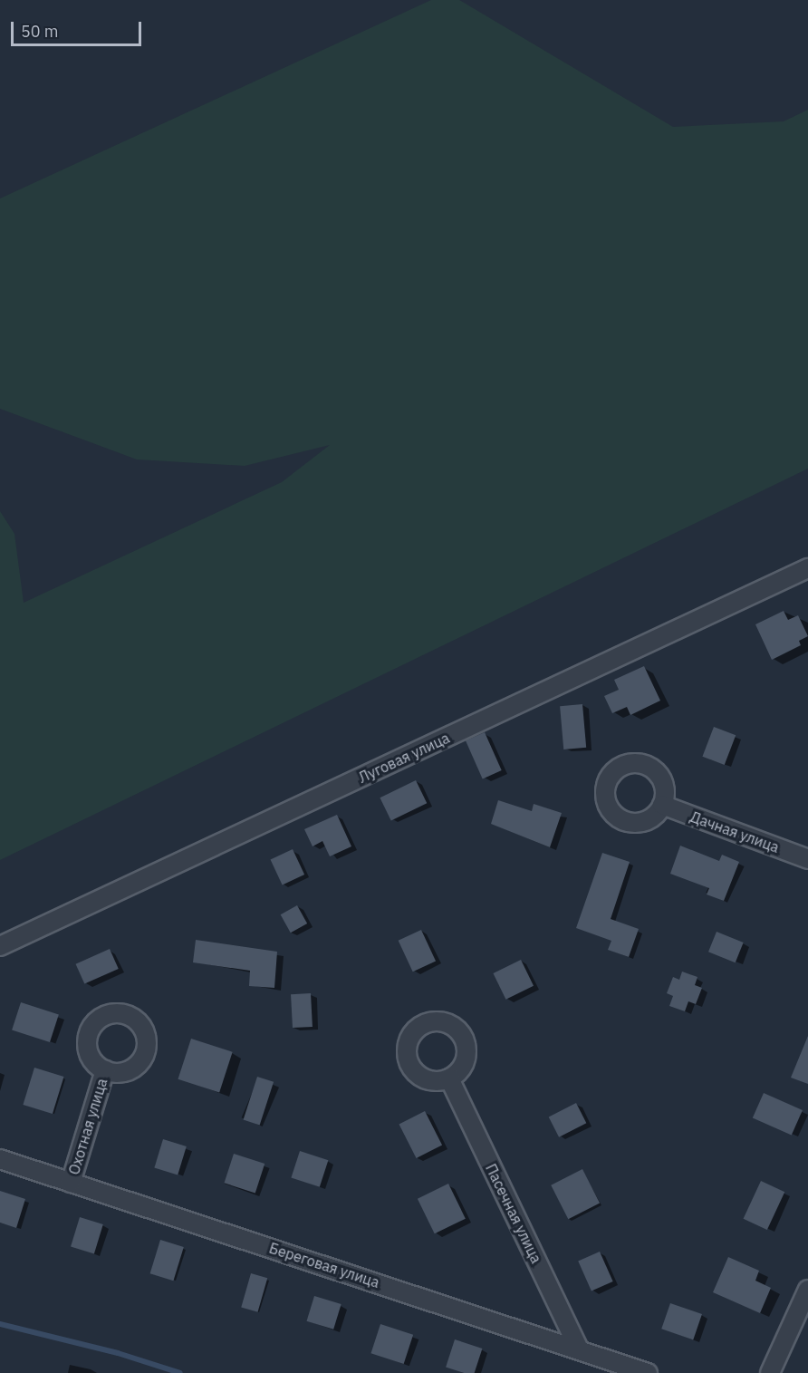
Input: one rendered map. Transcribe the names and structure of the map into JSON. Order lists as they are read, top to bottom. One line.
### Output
{"streets":{"street":["Луговая улица","Дачная улица","Охотная улица","Пасечная улица","Береговая улица"]},"crossings":[["Охотная улица","Береговая улица"],["Пасечная улица","Береговая улица"]],"scale_bar":"50 m"}
